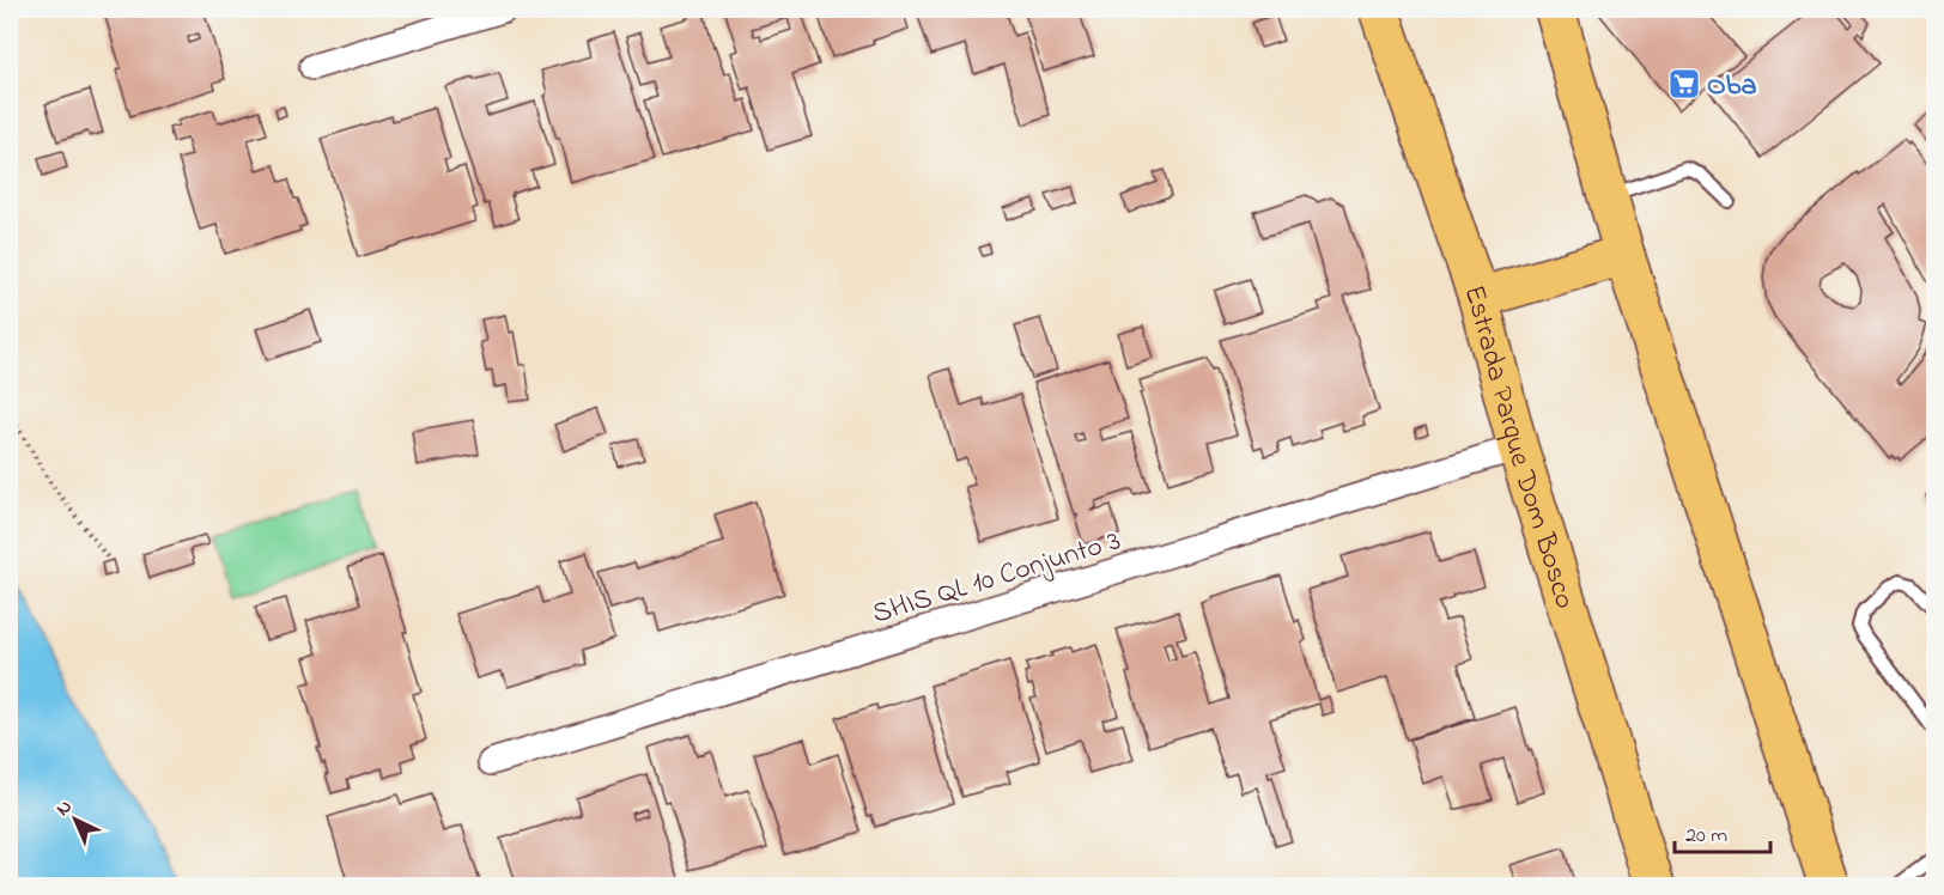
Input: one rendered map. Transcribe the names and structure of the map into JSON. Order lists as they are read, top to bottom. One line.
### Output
{"streets":{"main road":["Estrada Parque Dom Bosco"],"street":["SHIS QL 10 Conjunto 3"]},"crossings":[["Estrada Parque Dom Bosco","SHIS QL 10 Conjunto 3"]],"places":{"supermarket":["Oba"]},"scale_bar":"20 m","north":"top left"}
